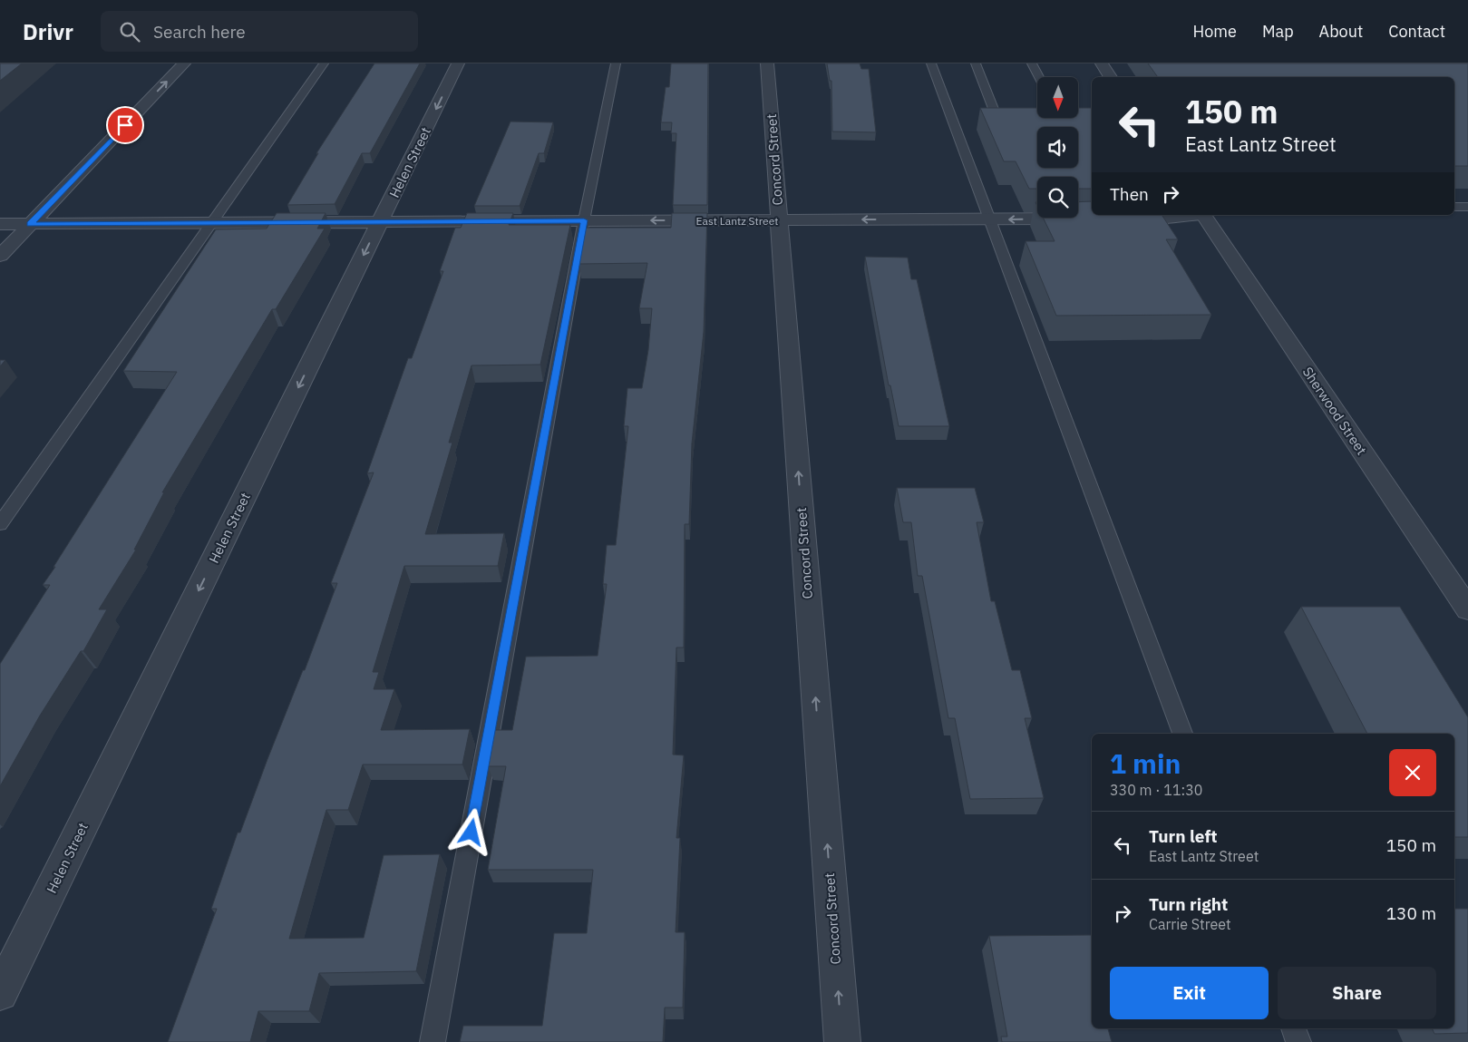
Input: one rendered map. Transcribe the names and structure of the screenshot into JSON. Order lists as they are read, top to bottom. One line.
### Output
{"streets":{"street":["Concord Street","Helen Street","East Lantz Street","Sherwood Street"]},"crossings":[["Concord Street","East Lantz Street"],["Helen Street","East Lantz Street"]],"one_way":["Concord Street","Helen Street","East Lantz Street"],"north":"bottom","page":{"header":"Drivr","search":"Search here","nav":["Home","Map","About","Contact"],"turn":["150 m","East Lantz Street"],"then":"Then","heading":["1 min","330 m · 11:30"],"list":[{"name":"Turn left","note":"East Lantz Street","value":"150 m"},{"name":"Turn right","note":"Carrie Street","value":"130 m"}],"buttons":["Exit","Share"]}}
